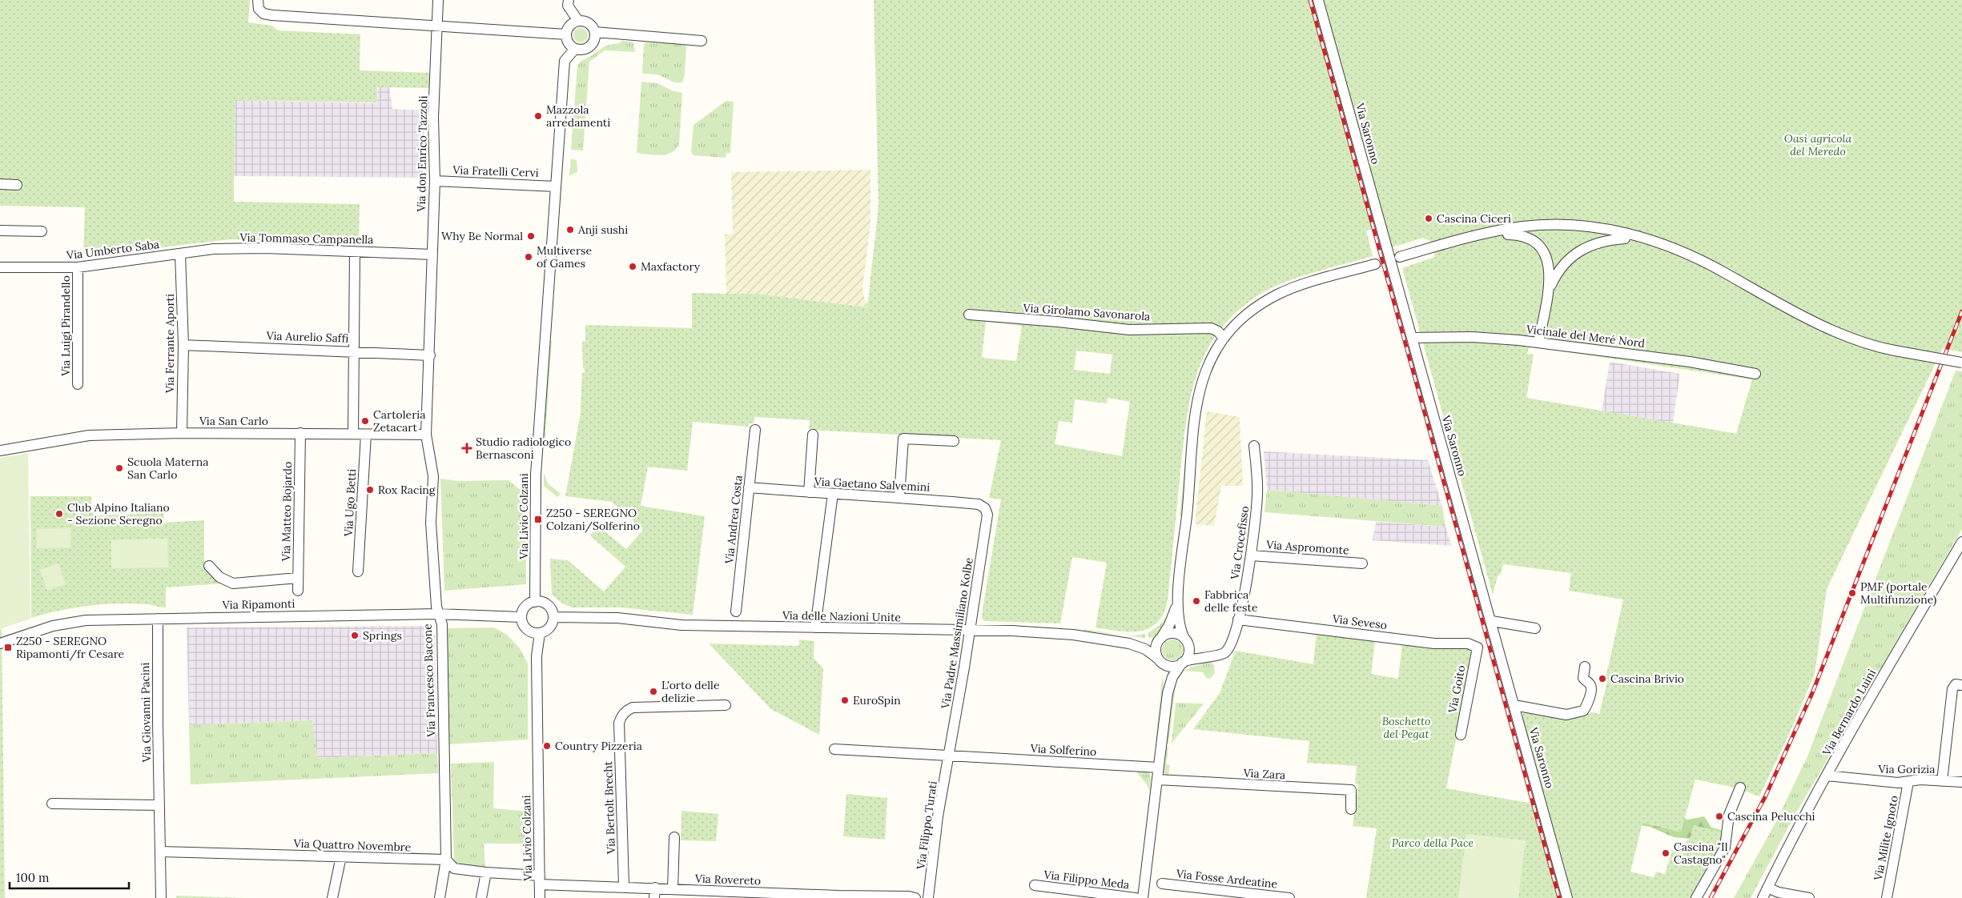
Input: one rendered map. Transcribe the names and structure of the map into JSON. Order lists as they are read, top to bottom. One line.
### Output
{"streets":{"street":["Via Saronno","Via don Enrico Tazzoli","Via Fratelli Cervi","Via Tommaso Campanella","Via Umberto Saba","Via Girolamo Savonarola","Via Luigi Pirandello","Vicinale del Meré Nord","Via Aurelio Saffi","Via Ferrante Aporti","Via San Carlo","Via Gaetano Salvemini","Via Ugo Betti","Via Matteo Bojardo","Via Livio Colzani","Via Andrea Costa","Via Crocefisso","Via Aspromonte","Via Ripamonti","Via delle Nazioni Unite","Via Seveso","Via Padre Massimiliano Kolbe","Via Francesco Bacone","Via Goito","Via Giovanni Pacini","Via Bernardo Luini","Via Solferino","Via Gorizia","Via Zara","Via Bertolt Brecht","Via Filippo Turati","Via Milite Ignoto","Via Quattro Novembre","Via Fosse Ardeatine","Via Rovereto","Via Filippo Meda"]},"crossings":[["Via Saronno","Vicinale del Meré Nord"],["Via don Enrico Tazzoli","Via Fratelli Cervi"],["Via don Enrico Tazzoli","Via Tommaso Campanella"],["Via don Enrico Tazzoli","Via Aurelio Saffi"],["Via don Enrico Tazzoli","Via San Carlo"],["Via don Enrico Tazzoli","Via Francesco Bacone"],["Via Fratelli Cervi","Via Livio Colzani"],["Via Tommaso Campanella","Via Umberto Saba"],["Via Tommaso Campanella","Via Ferrante Aporti"],["Via Umberto Saba","Via Luigi Pirandello"],["Via Umberto Saba","Via Ferrante Aporti"],["Via Aurelio Saffi","Via Ferrante Aporti"],["Via Ferrante Aporti","Via San Carlo"],["Via San Carlo","Via Ugo Betti"],["Via San Carlo","Via Matteo Bojardo"],["Via San Carlo","Via Francesco Bacone"],["Via Gaetano Salvemini","Via Andrea Costa"],["Via Gaetano Salvemini","Via Padre Massimiliano Kolbe"],["Via Livio Colzani","Via Ripamonti"],["Via Livio Colzani","Via delle Nazioni Unite"],["Via Livio Colzani","Via Quattro Novembre"],["Via Livio Colzani","Via Rovereto"],["Via Crocefisso","Via Aspromonte"],["Via Crocefisso","Via Seveso"],["Via Ripamonti","Via delle Nazioni Unite"],["Via Ripamonti","Via Francesco Bacone"],["Via Ripamonti","Via Giovanni Pacini"],["Via delle Nazioni Unite","Via Padre Massimiliano Kolbe"],["Via Seveso","Via Goito"],["Via Padre Massimiliano Kolbe","Via Solferino"],["Via Padre Massimiliano Kolbe","Via Filippo Turati"],["Via Francesco Bacone","Via Quattro Novembre"],["Via Giovanni Pacini","Via Quattro Novembre"],["Via Bernardo Luini","Via Gorizia"],["Via Solferino","Via Filippo Turati"],["Via Gorizia","Via Milite Ignoto"],["Via Bertolt Brecht","Via Rovereto"],["Via Quattro Novembre","Via Rovereto"]],"parks":["Oasi agricola del Meredo","Boschetto del Pegat","Parco della Pace"],"places":{"other":["Mazzola arredamenti","Cascina Ciceri","Anji sushi","Why Be Normal","Multiverse of Games","Maxfactory","Cartoleria Zetacart","Scuola Materna San Carlo","Rox Racing","Club Alpino Italiano - Sezione Seregno","PMF (portale Multifunzione)","Fabbrica delle feste","Springs","Cascina Brivio","L'orto delle delizie","EuroSpin","Country Pizzeria","Cascina Pelucchi","Cascina \"Il Castagno\""],"health":["Studio radiologico Bernasconi"],"transit":["Z250 - SEREGNO Colzani/Solferino","Z250 - SEREGNO Ripamonti/fr Cesare"]},"scale_bar":"100 m"}
